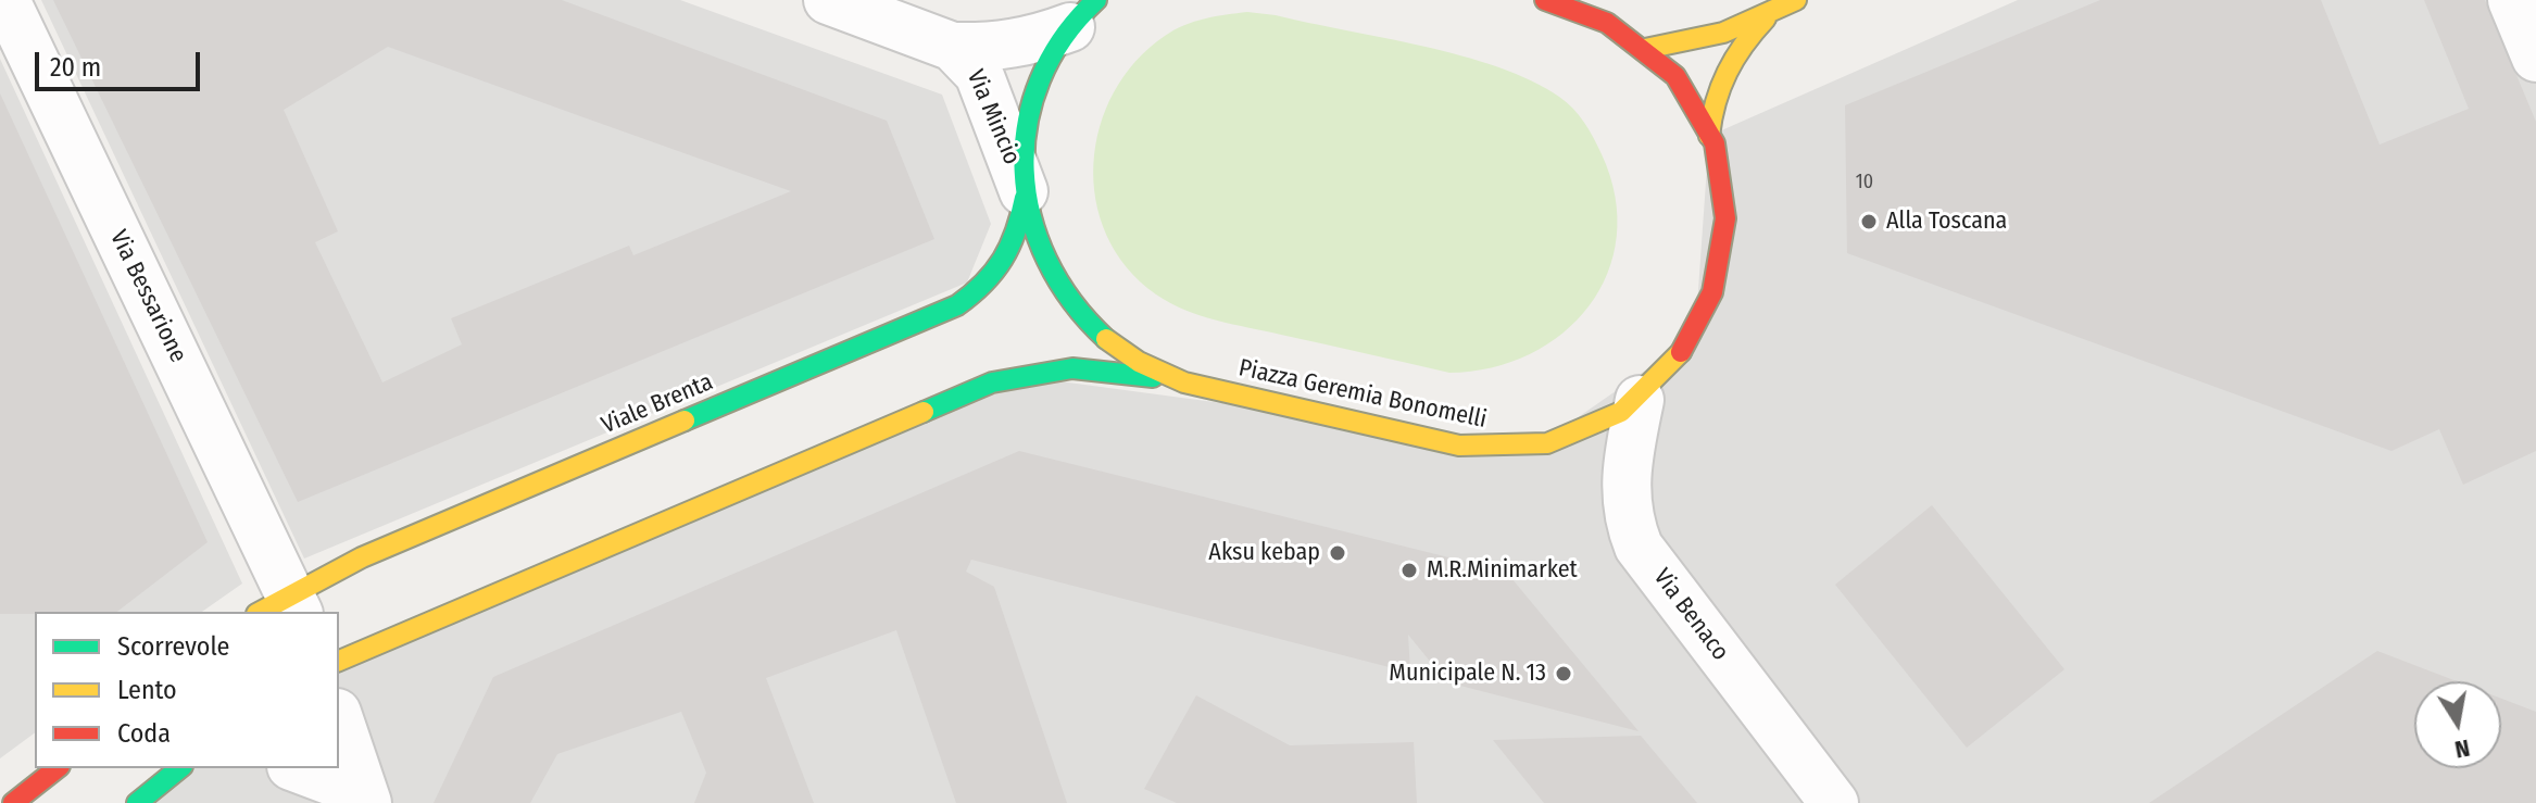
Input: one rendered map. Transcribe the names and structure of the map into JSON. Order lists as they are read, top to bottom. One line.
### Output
{"streets":{"street":["Via Mincio","Via Bessarione","Piazza Geremia Bonomelli","Viale Brenta","Via Benaco"]},"crossings":[["Via Mincio","Piazza Geremia Bonomelli"],["Via Mincio","Viale Brenta"],["Via Bessarione","Viale Brenta"],["Piazza Geremia Bonomelli","Viale Brenta"],["Piazza Geremia Bonomelli","Via Benaco"]],"places":["Alla Toscana","Aksu kebap","M.R.Minimarket","Municipale N. 13"],"house_numbers":["10"],"legend":["Scorrevole","Lento","Coda"],"scale_bar":"20 m","north":"bottom"}
